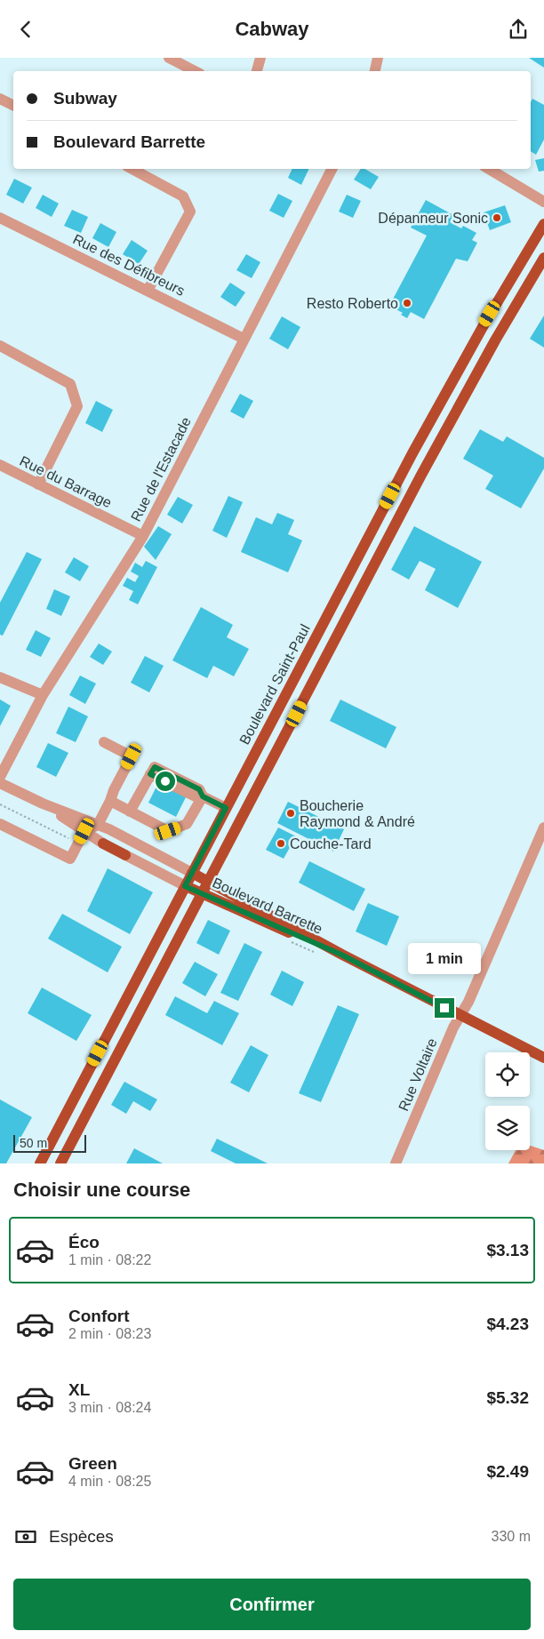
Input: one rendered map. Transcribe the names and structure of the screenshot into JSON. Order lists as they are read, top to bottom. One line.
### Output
{"streets":{"main road":["Boulevard Saint-Paul","Boulevard Barrette"],"street":["Rue des Défibreurs","Rue de l'Estacade","Rue du Barrage","Rue Voltaire"]},"crossings":[["Rue des Défibreurs","Rue de l'Estacade"],["Rue de l'Estacade","Rue du Barrage"],["Boulevard Saint-Paul","Boulevard Barrette"],["Boulevard Barrette","Rue Voltaire"]],"places":["Dépanneur Sonic","Resto Roberto","Boucherie Raymond & André","Couche-Tard"],"scale_bar":"50 m","page":{"header":"Cabway","banner":["Subway","Boulevard Barrette"],"bubble":"1 min","scale":"50 m","heading":"Choisir une course","list":[{"name":"Éco","note":"1 min · 08:22","value":"$3.13"},{"name":"Confort","note":"2 min · 08:23","value":"$4.23"},{"name":"XL","note":"3 min · 08:24","value":"$5.32"},{"name":"Green","note":"4 min · 08:25","value":"$2.49"}],"pay":["Espèces","330 m"],"buttons":"Confirmer"}}
